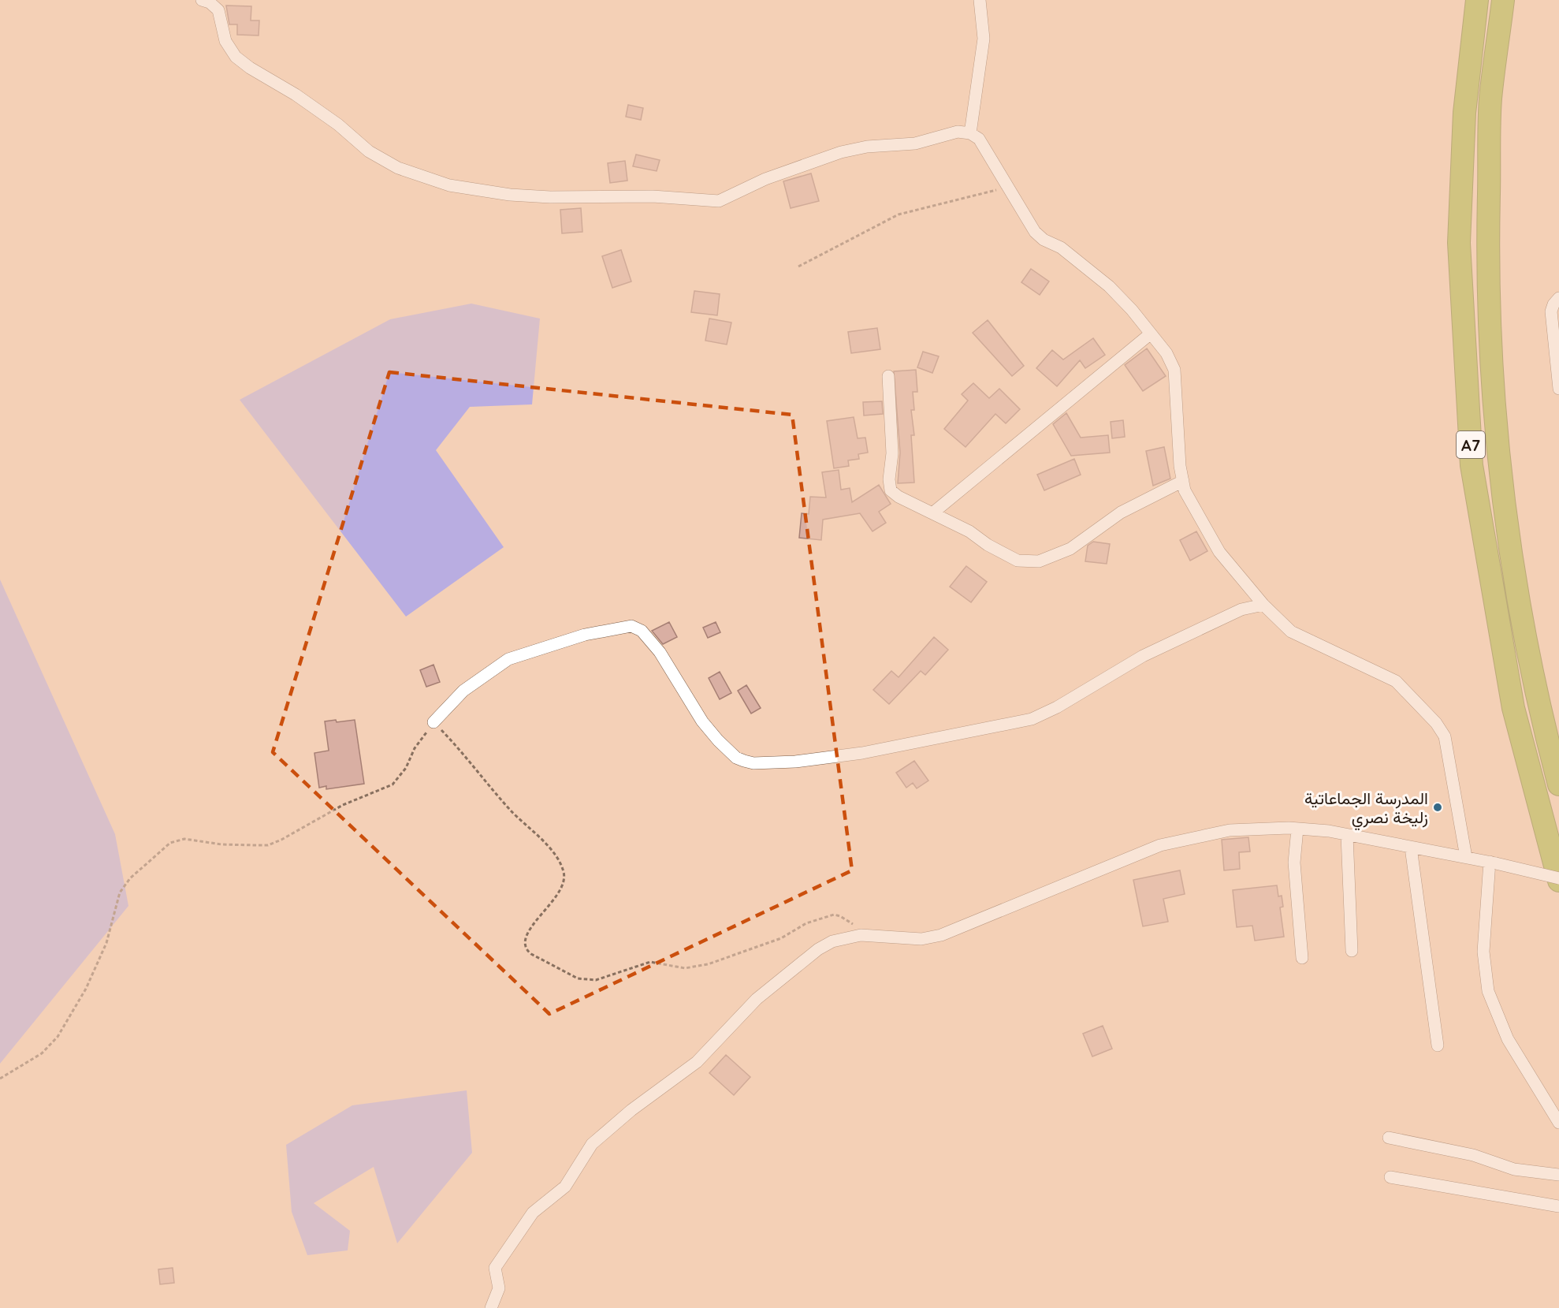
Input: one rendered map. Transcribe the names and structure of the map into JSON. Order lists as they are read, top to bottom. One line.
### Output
{"streets":{"highway":["A7"]},"places":["المدرسة الجماعاتية زليخة نصري"]}
